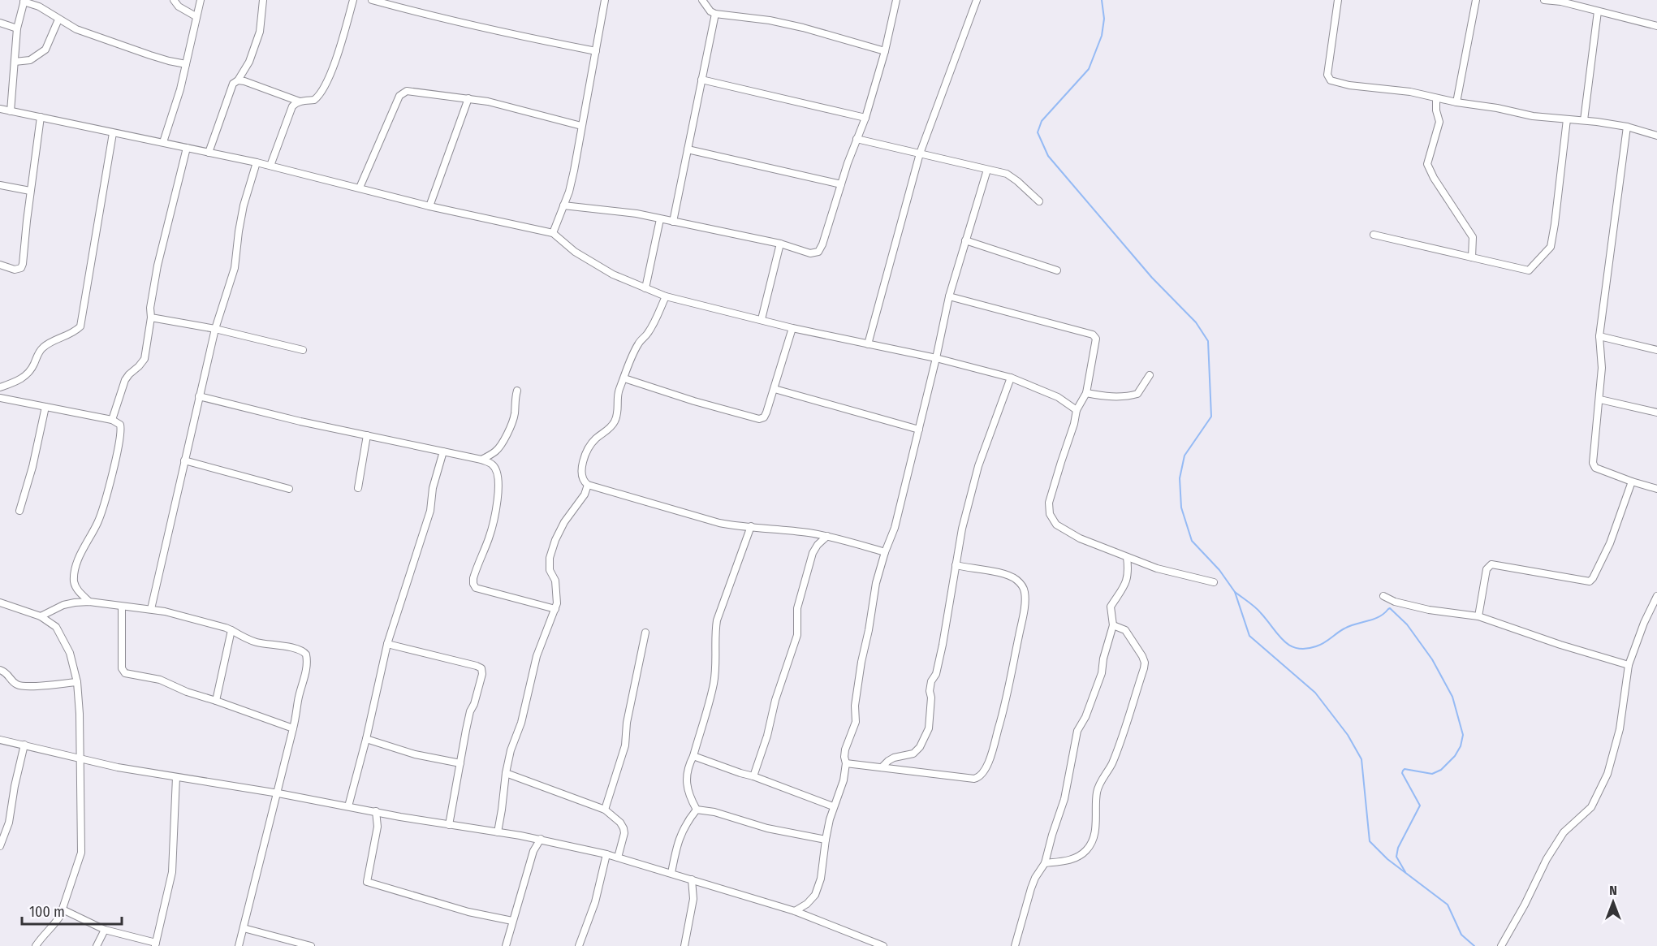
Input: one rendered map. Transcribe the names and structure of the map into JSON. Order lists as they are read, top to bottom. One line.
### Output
{"scale_bar":"100 m","north":"top"}
